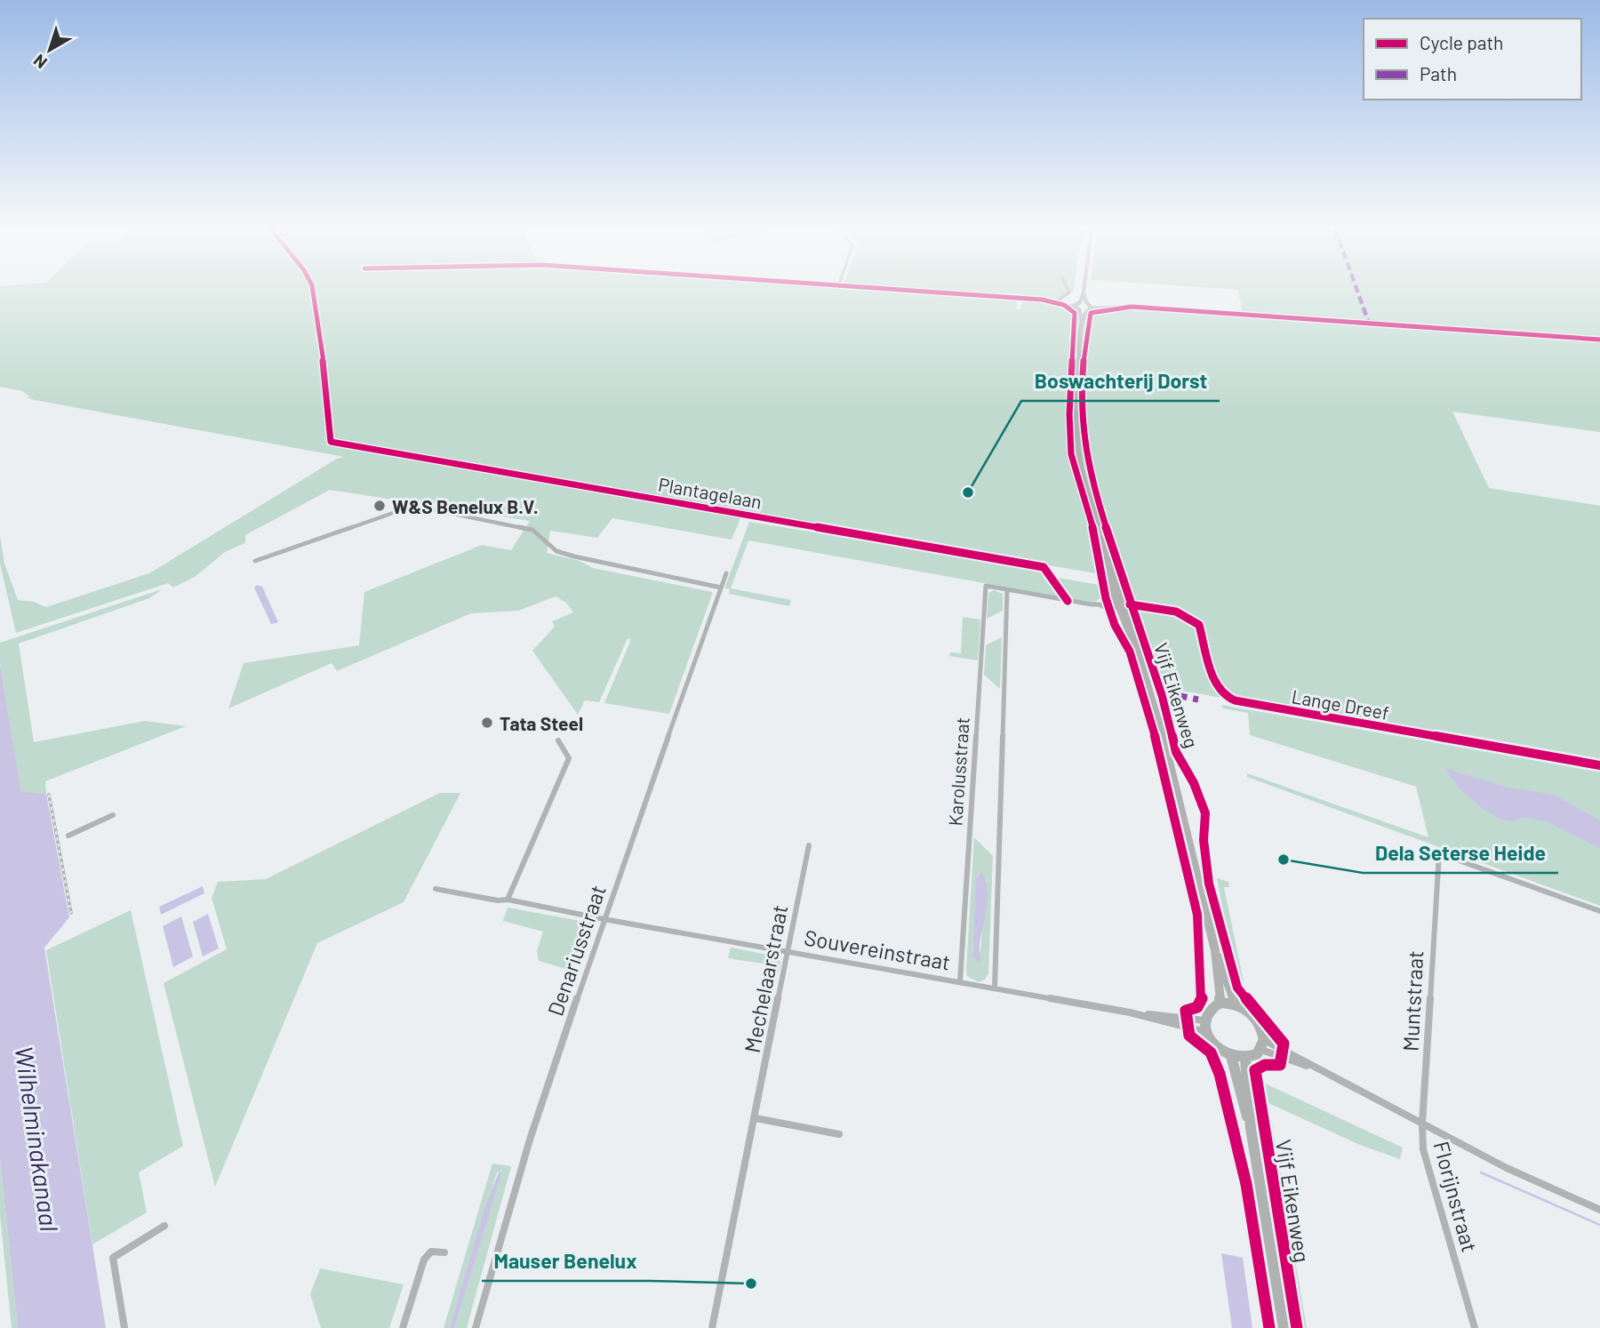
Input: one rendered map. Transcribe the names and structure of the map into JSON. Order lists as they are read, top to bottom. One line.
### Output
{"streets":{"main road":["Vijf Eikenweg"],"street":["Karolusstraat","Souvereinstraat","Denariusstraat","Mechelaarstraat","Muntstraat","Florijnstraat"],"cycle path":["Plantagelaan","Lange Dreef"]},"crossings":[["Vijf Eikenweg","Karolusstraat"],["Vijf Eikenweg","Souvereinstraat"],["Vijf Eikenweg","Florijnstraat"],["Karolusstraat","Souvereinstraat"],["Souvereinstraat","Denariusstraat"],["Souvereinstraat","Mechelaarstraat"],["Souvereinstraat","Florijnstraat"],["Muntstraat","Florijnstraat"]],"water":["Wilhelminakanaal"],"places":["Boswachterij Dorst","W&S Benelux B.V.","Tata Steel","Dela Seterse Heide","Mauser Benelux"],"legend":["Cycle path","Path"],"north":"bottom left"}
